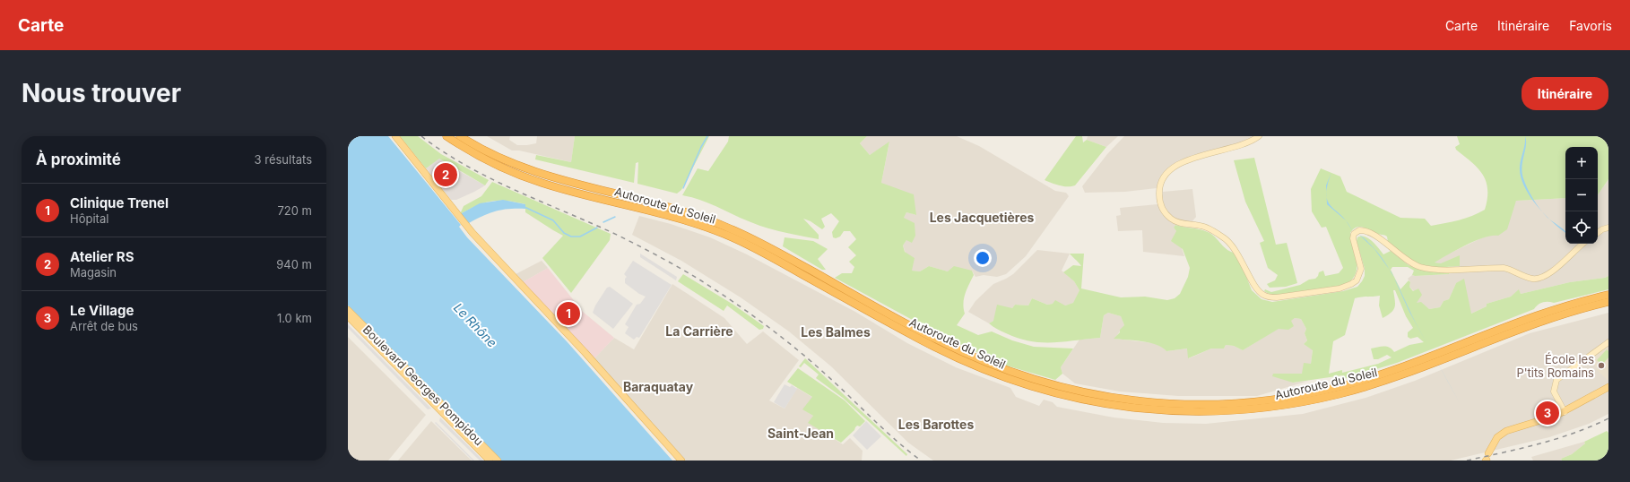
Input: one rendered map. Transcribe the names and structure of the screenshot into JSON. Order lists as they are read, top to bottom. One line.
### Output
{"streets":{"highway":["Autoroute du Soleil"],"main road":["Boulevard Georges Pompidou"]},"districts":["Les Jacquetières","La Carrière","Les Balmes","Baraquatay","Les Barottes","Saint-Jean"],"water":["Le Rhône"],"places":["École les P'tits Romains"],"page":{"header":"Carte","nav":["Carte","Itinéraire","Favoris"],"buttons":"Itinéraire","title":"Nous trouver","heading":["À proximité","3 résultats"],"map_buttons":["+","−"],"pins":["2","1","3"],"list":[{"mark":"1","name":"Clinique Trenel","note":"Hôpital","value":"720 m"},{"mark":"2","name":"Atelier RS","note":"Magasin","value":"940 m"},{"mark":"3","name":"Le Village","note":"Arrêt de bus","value":"1.0 km"}]}}
